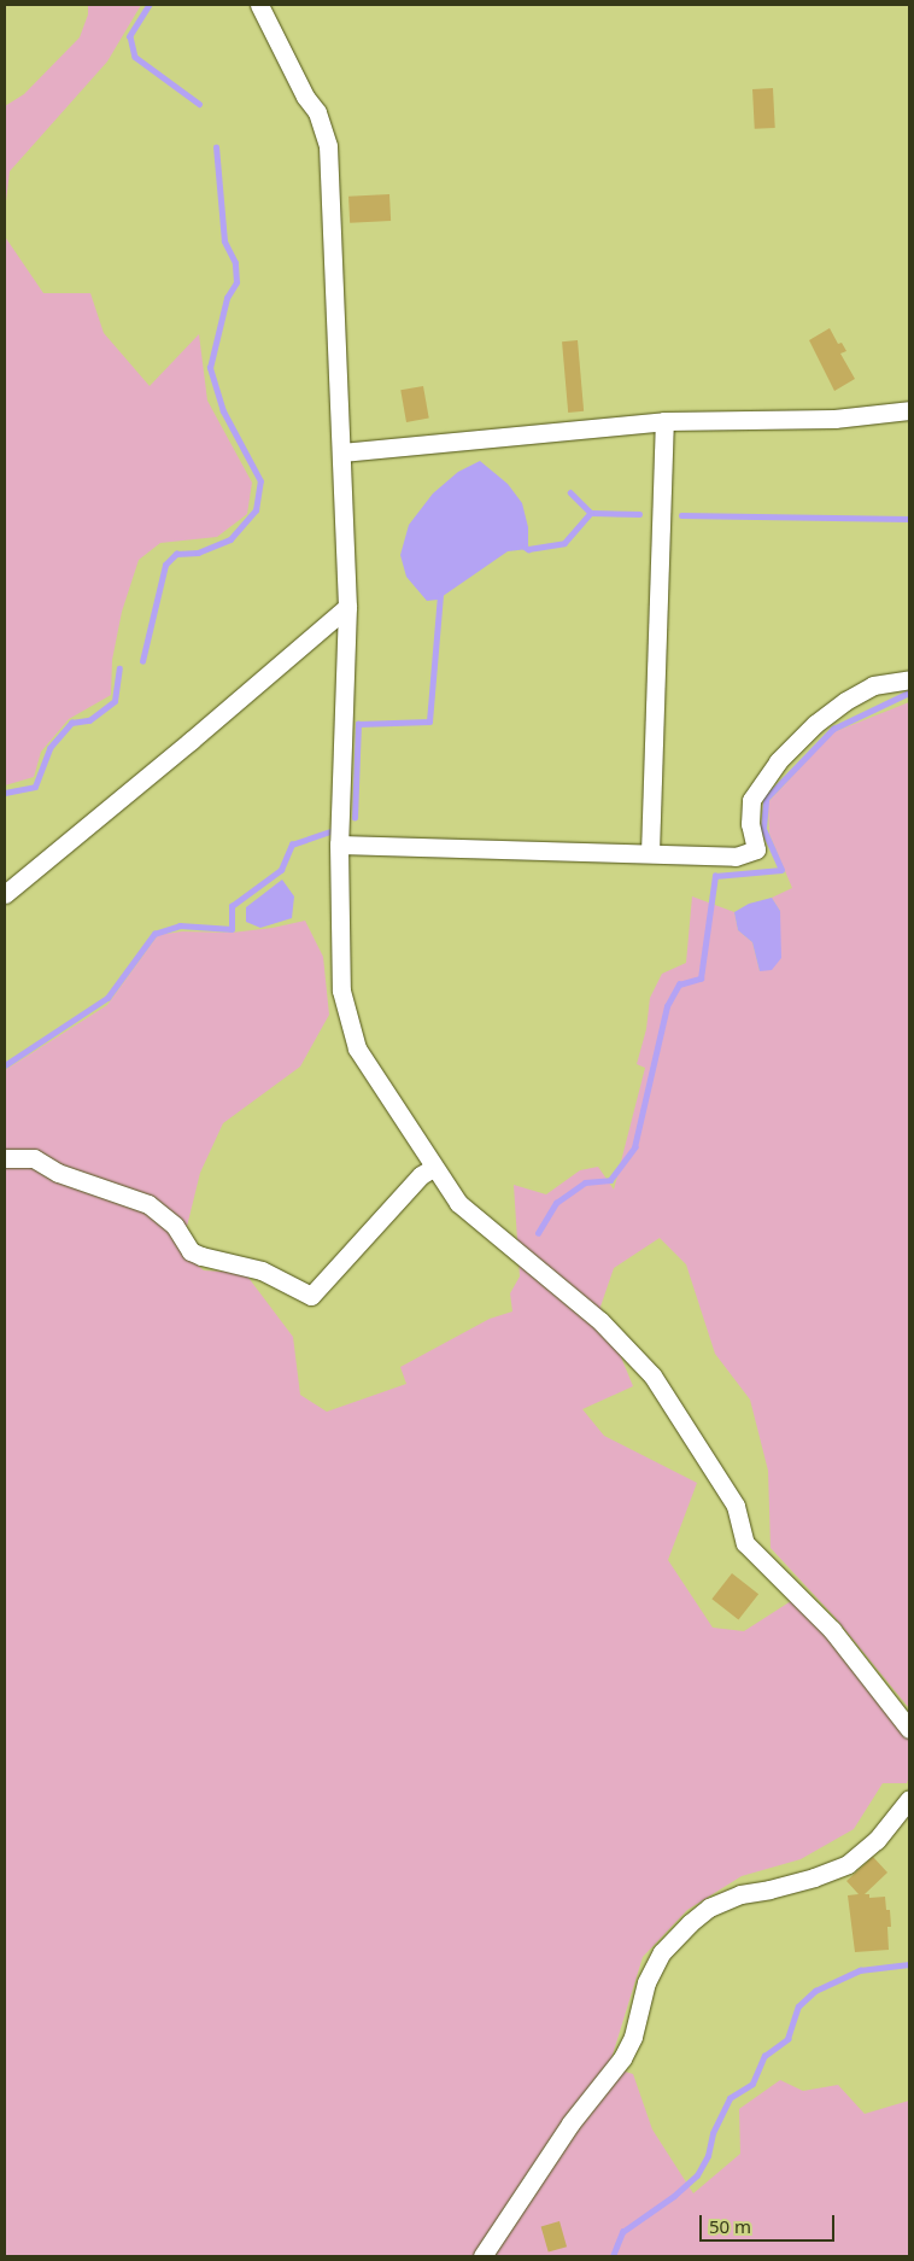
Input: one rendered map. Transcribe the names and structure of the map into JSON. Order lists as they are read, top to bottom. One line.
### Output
{"scale_bar":"50 m"}
